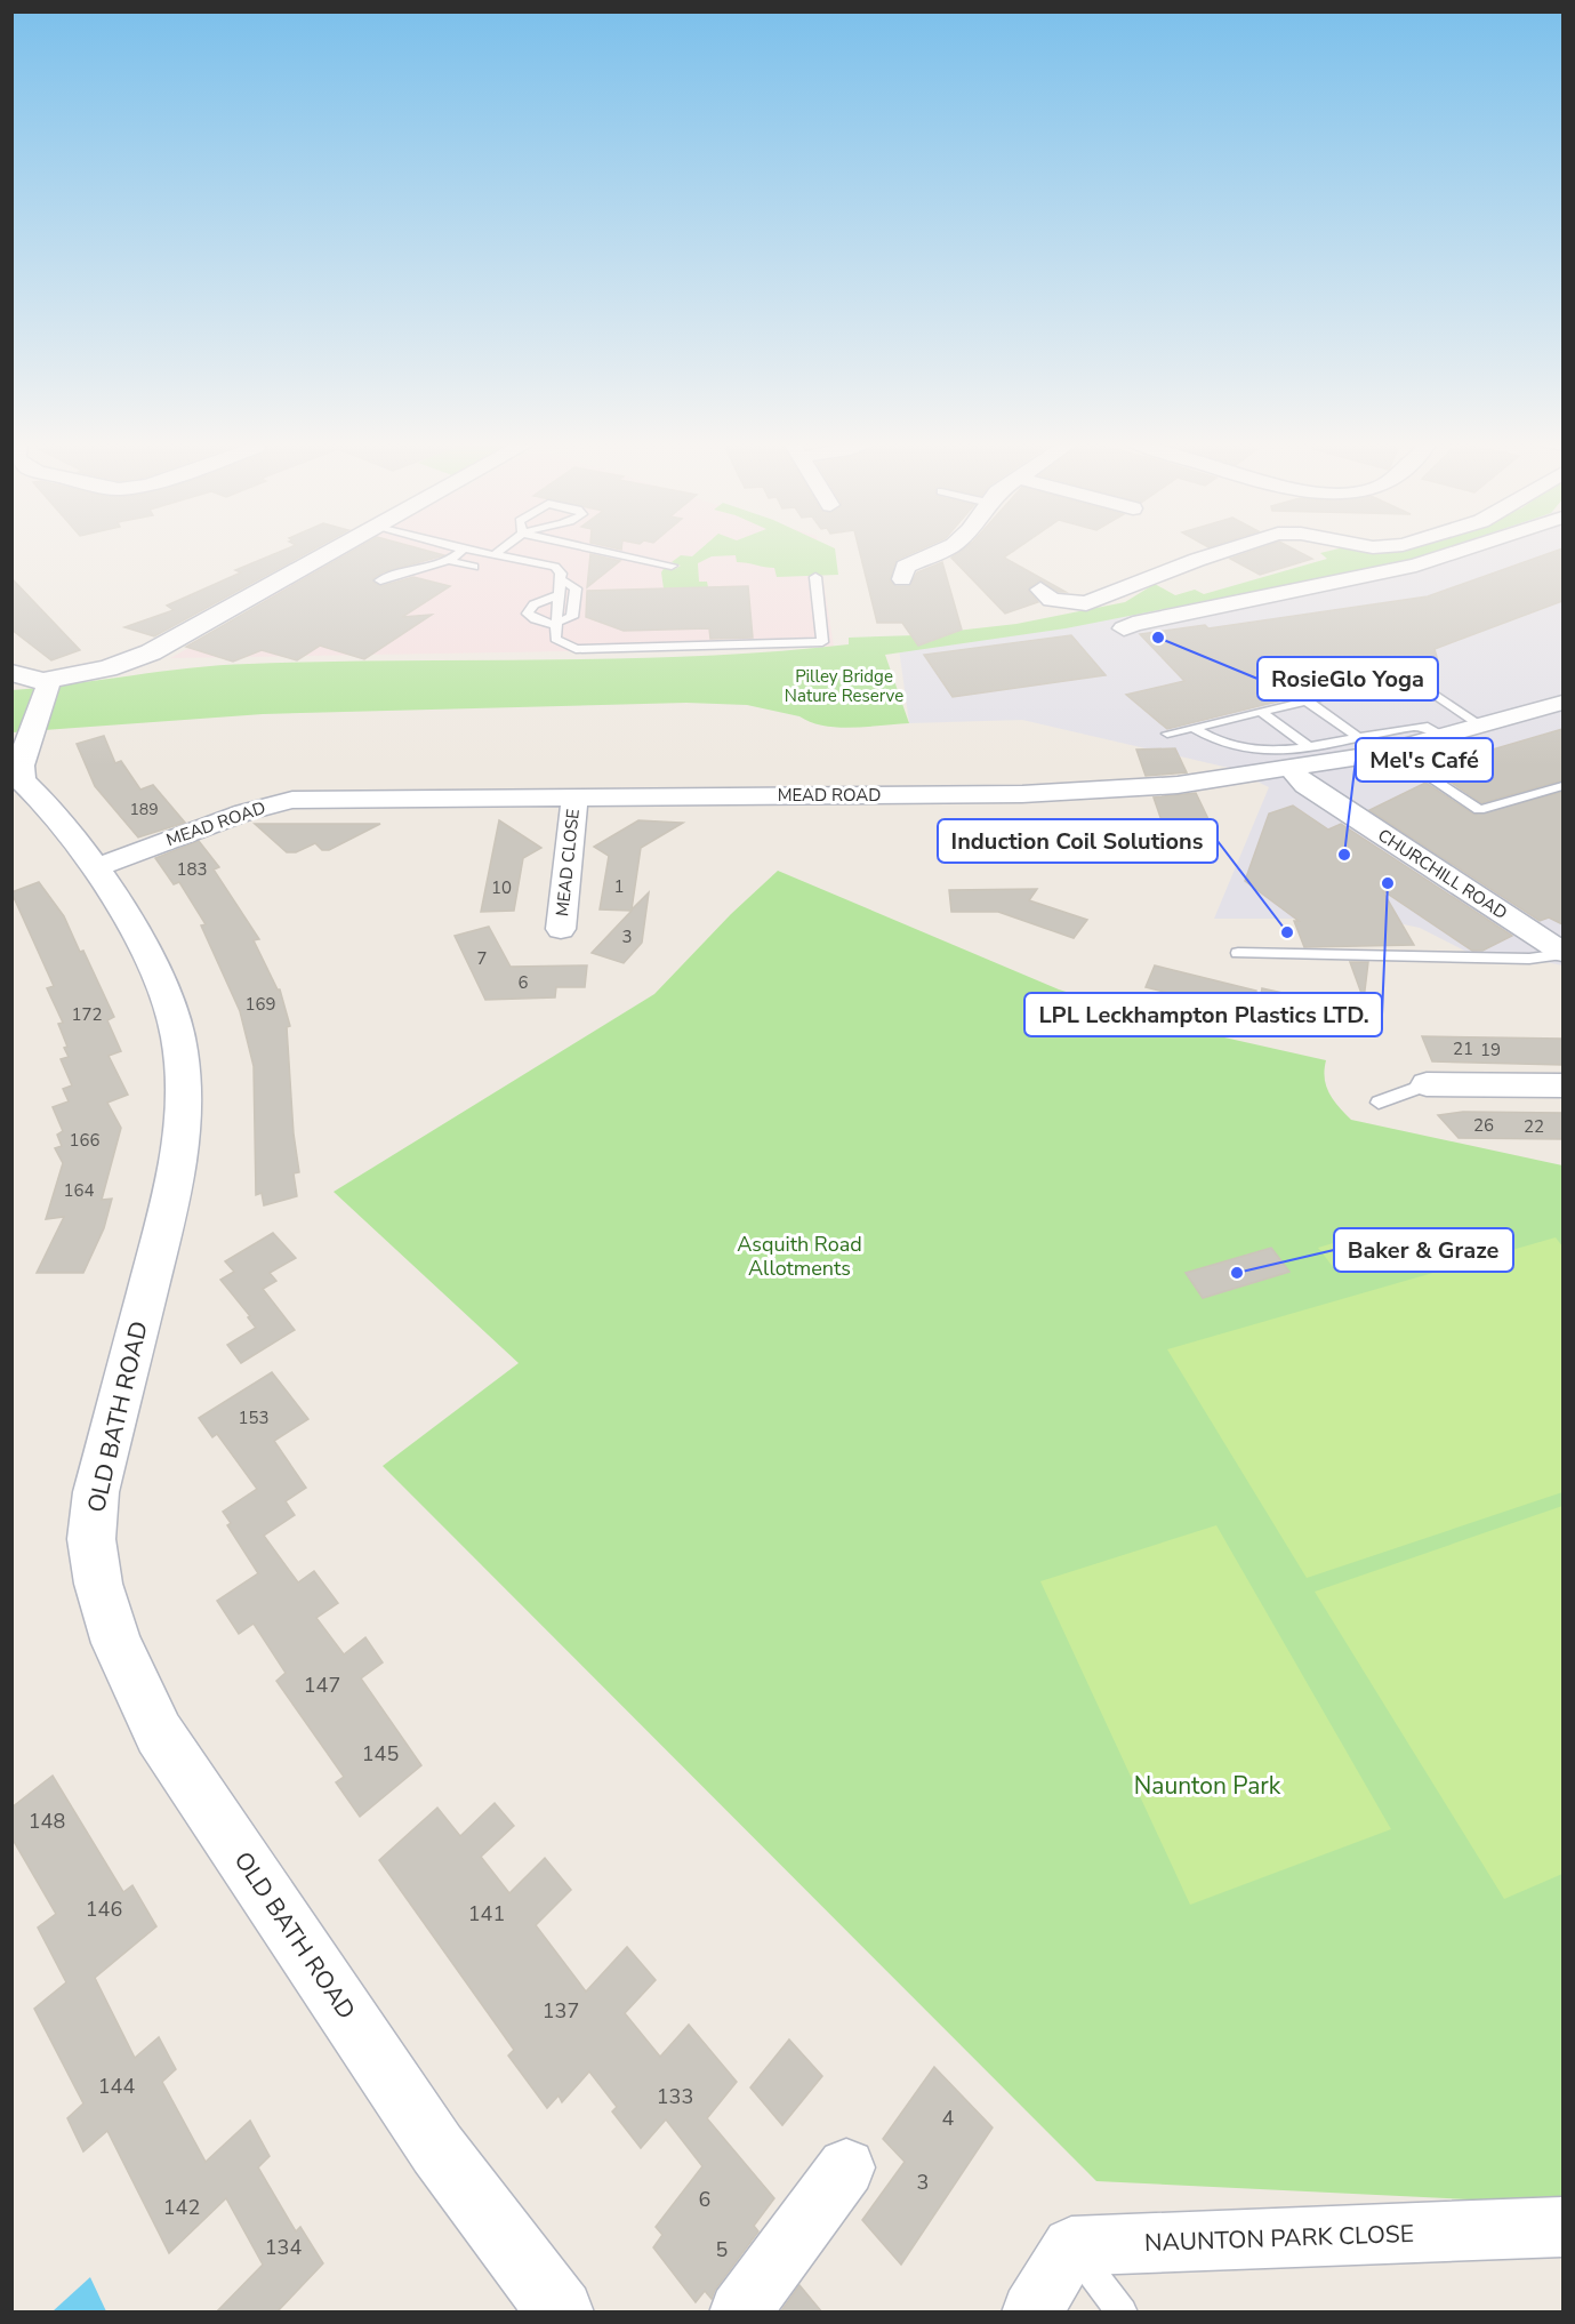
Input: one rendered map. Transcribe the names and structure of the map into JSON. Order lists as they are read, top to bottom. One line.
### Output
{"streets":{"street":["MEAD ROAD","MEAD CLOSE","CHURCHILL ROAD","OLD BATH ROAD","NAUNTON PARK CLOSE"]},"crossings":[["MEAD ROAD","MEAD CLOSE"],["MEAD ROAD","CHURCHILL ROAD"],["MEAD ROAD","OLD BATH ROAD"]],"parks":["Pilley Bridge Nature Reserve","Asquith Road Allotments","Naunton Park"],"places":["RosieGlo Yoga","Mel's Café","LPL Leckhampton Plastics LTD.","Induction Coil Solutions","Baker & Graze"],"house_numbers":["189","183","1","10","3","7","6","169","172","21","19","26","22","166","164","153","147","145","148","146","141","137","144","133","4","3","6","142","134","5"]}
